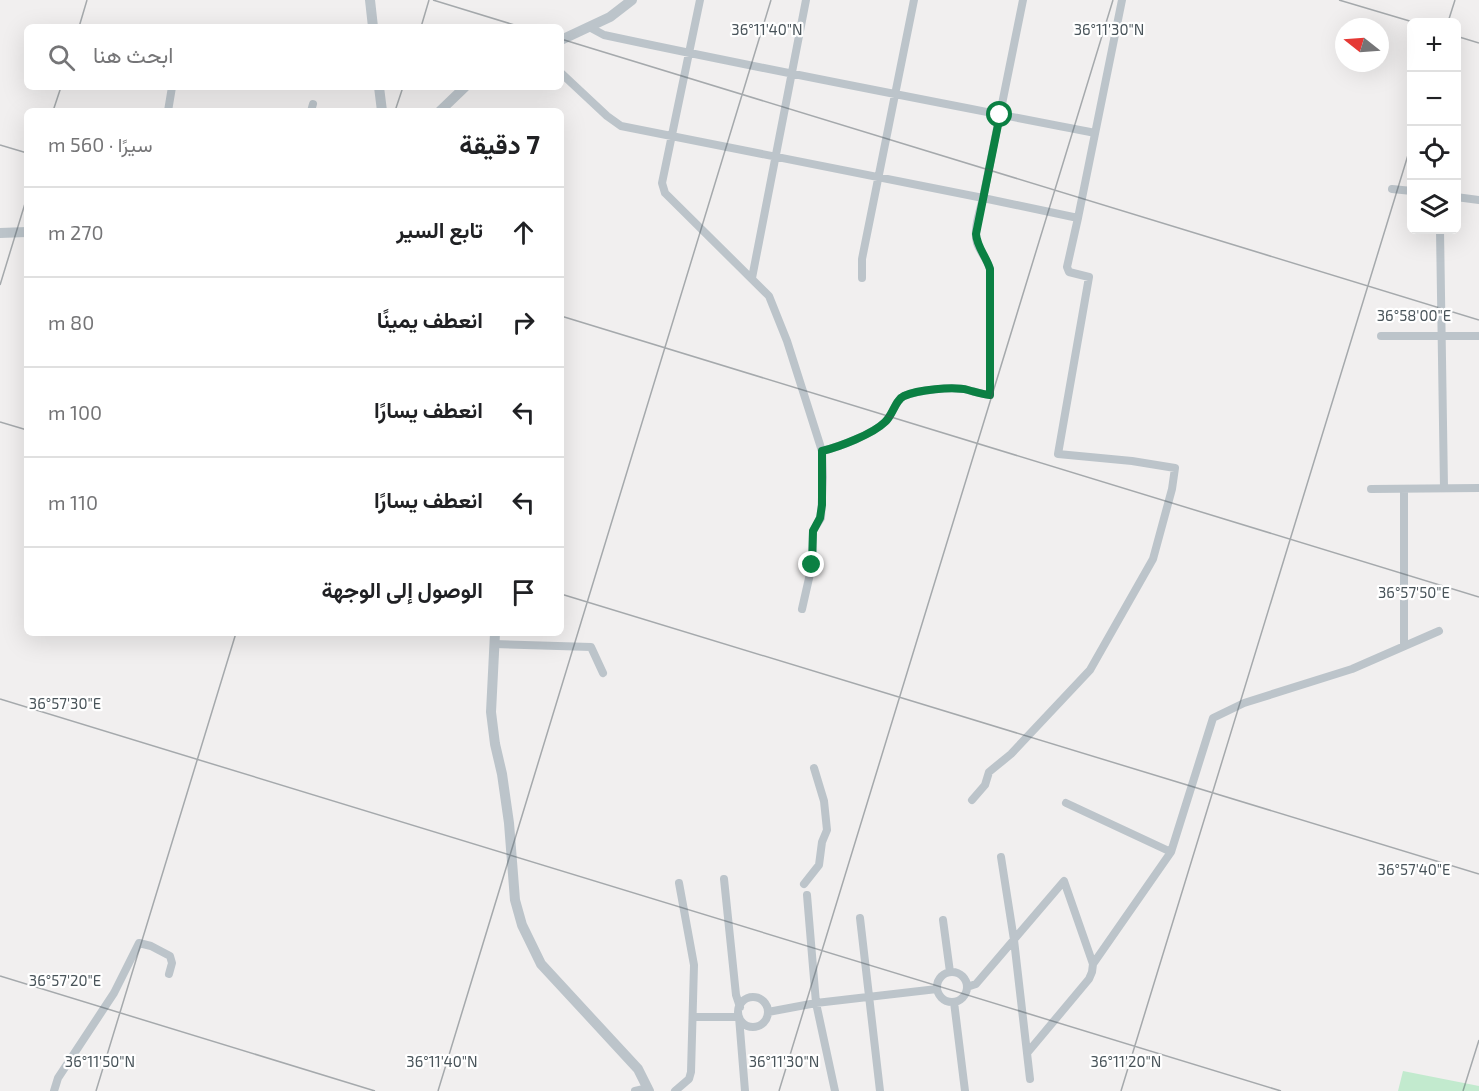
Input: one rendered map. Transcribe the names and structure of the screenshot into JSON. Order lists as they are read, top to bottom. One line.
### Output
{"north":"left","page":{"map_buttons":["+","−"],"search":"ابحث هنا","heading":["7 دقيقة","سيرًا · 560 m"],"list":[["تابع السير","270 m"],["انعطف يمينًا","80 m"],["انعطف يسارًا","100 m"],["انعطف يسارًا","110 m"],"الوصول إلى الوجهة"]},"coordinates":["36°11'40\"N","36°11'30\"N","36°58'00\"E","36°57'50\"E","36°57'30\"E","36°57'40\"E","36°57'20\"E","36°11'50\"N","36°11'20\"N"]}
